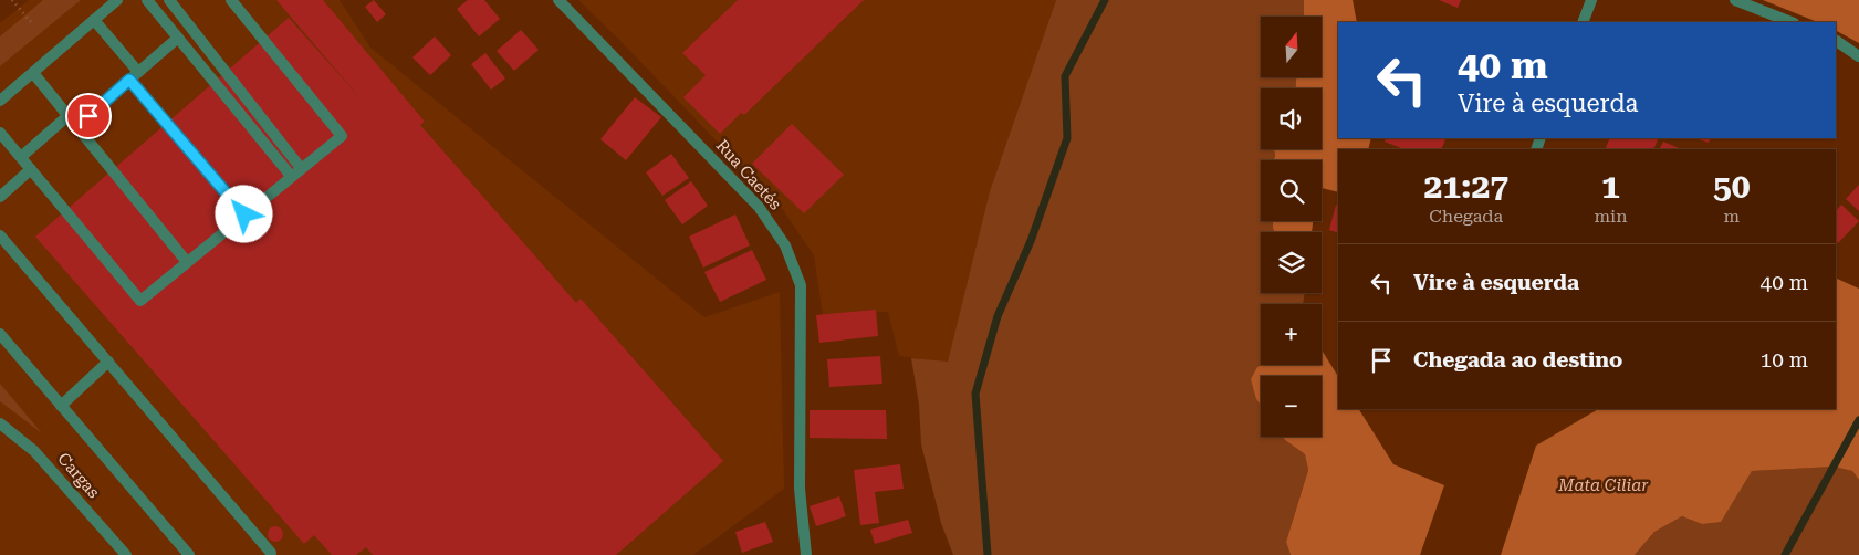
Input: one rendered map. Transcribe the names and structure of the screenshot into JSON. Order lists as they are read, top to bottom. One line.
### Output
{"streets":{"street":["Rua Caetés","Cargas"]},"parks":["Mata Ciliar"],"north":"top","page":{"map_buttons":["+","−"],"turn":["40 m","Vire à esquerda"],"eta":["21:27","Chegada","1","min","50","m"],"list":[{"name":"Vire à esquerda","value":"40 m"},{"name":"Chegada ao destino","value":"10 m"}]}}
